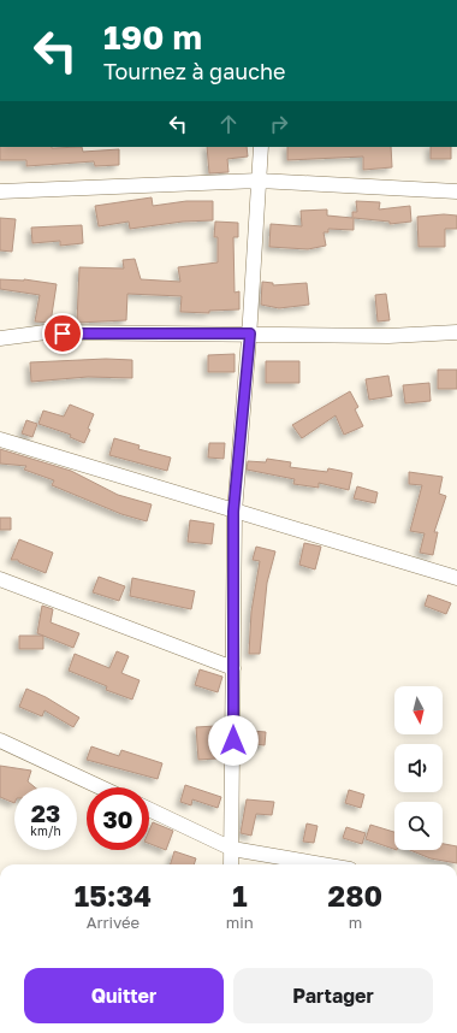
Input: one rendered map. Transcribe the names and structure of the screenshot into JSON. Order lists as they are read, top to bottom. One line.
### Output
{"north":"bottom","page":{"turn":["190 m","Tournez à gauche"],"speed":"23 km/h","limit":"30","eta":["15:34","Arrivée","1","min","280","m"],"buttons":["Quitter","Partager"]}}
